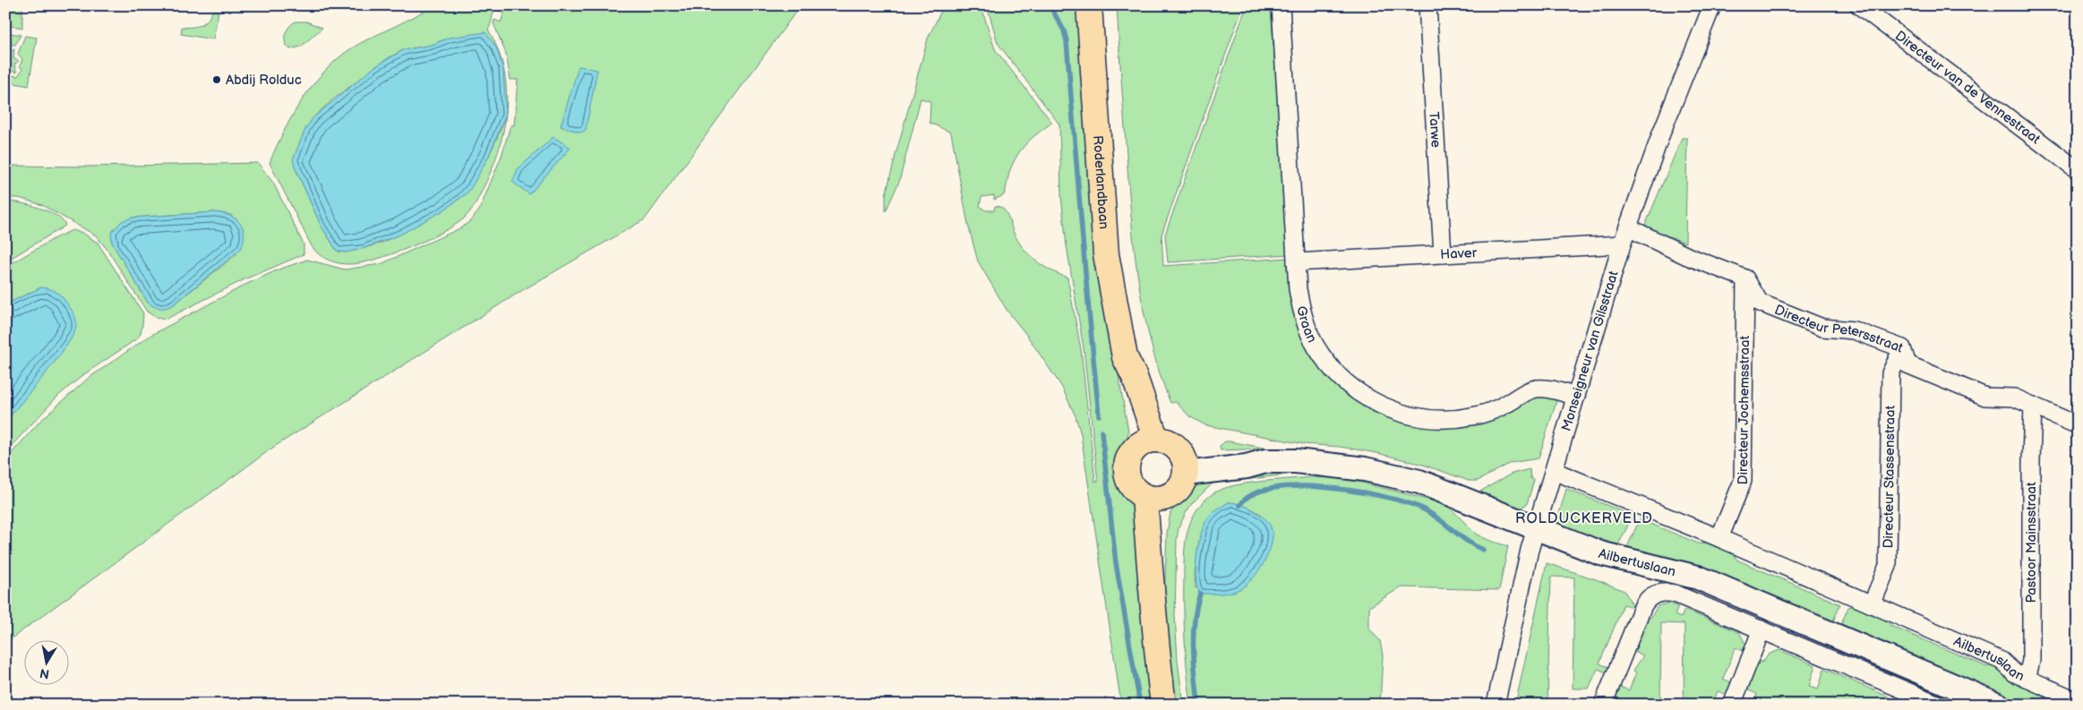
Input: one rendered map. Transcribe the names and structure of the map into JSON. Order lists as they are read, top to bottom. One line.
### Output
{"streets":{"main road":["Roderlandbaan","Ailbertuslaan"],"street":["Directeur van de Vennestraat","Tarwe","Haver","Graan","Directeur Petersstraat","Monseigneur van Gilsstraat","Directeur Jochemsstraat","Directeur Stassenstraat","Pastoor Mainsstraat"]},"crossings":[["Tarwe","Haver"],["Roderlandbaan","Ailbertuslaan"],["Haver","Graan"],["Haver","Monseigneur van Gilsstraat"],["Graan","Monseigneur van Gilsstraat"],["Directeur Petersstraat","Directeur Jochemsstraat"],["Directeur Petersstraat","Directeur Stassenstraat"],["Directeur Petersstraat","Pastoor Mainsstraat"],["Monseigneur van Gilsstraat","Ailbertuslaan"],["Directeur Jochemsstraat","Ailbertuslaan"],["Directeur Stassenstraat","Ailbertuslaan"],["Pastoor Mainsstraat","Ailbertuslaan"]],"districts":["ROLDUCKERVELD"],"places":["Abdij Rolduc"],"north":"bottom"}
